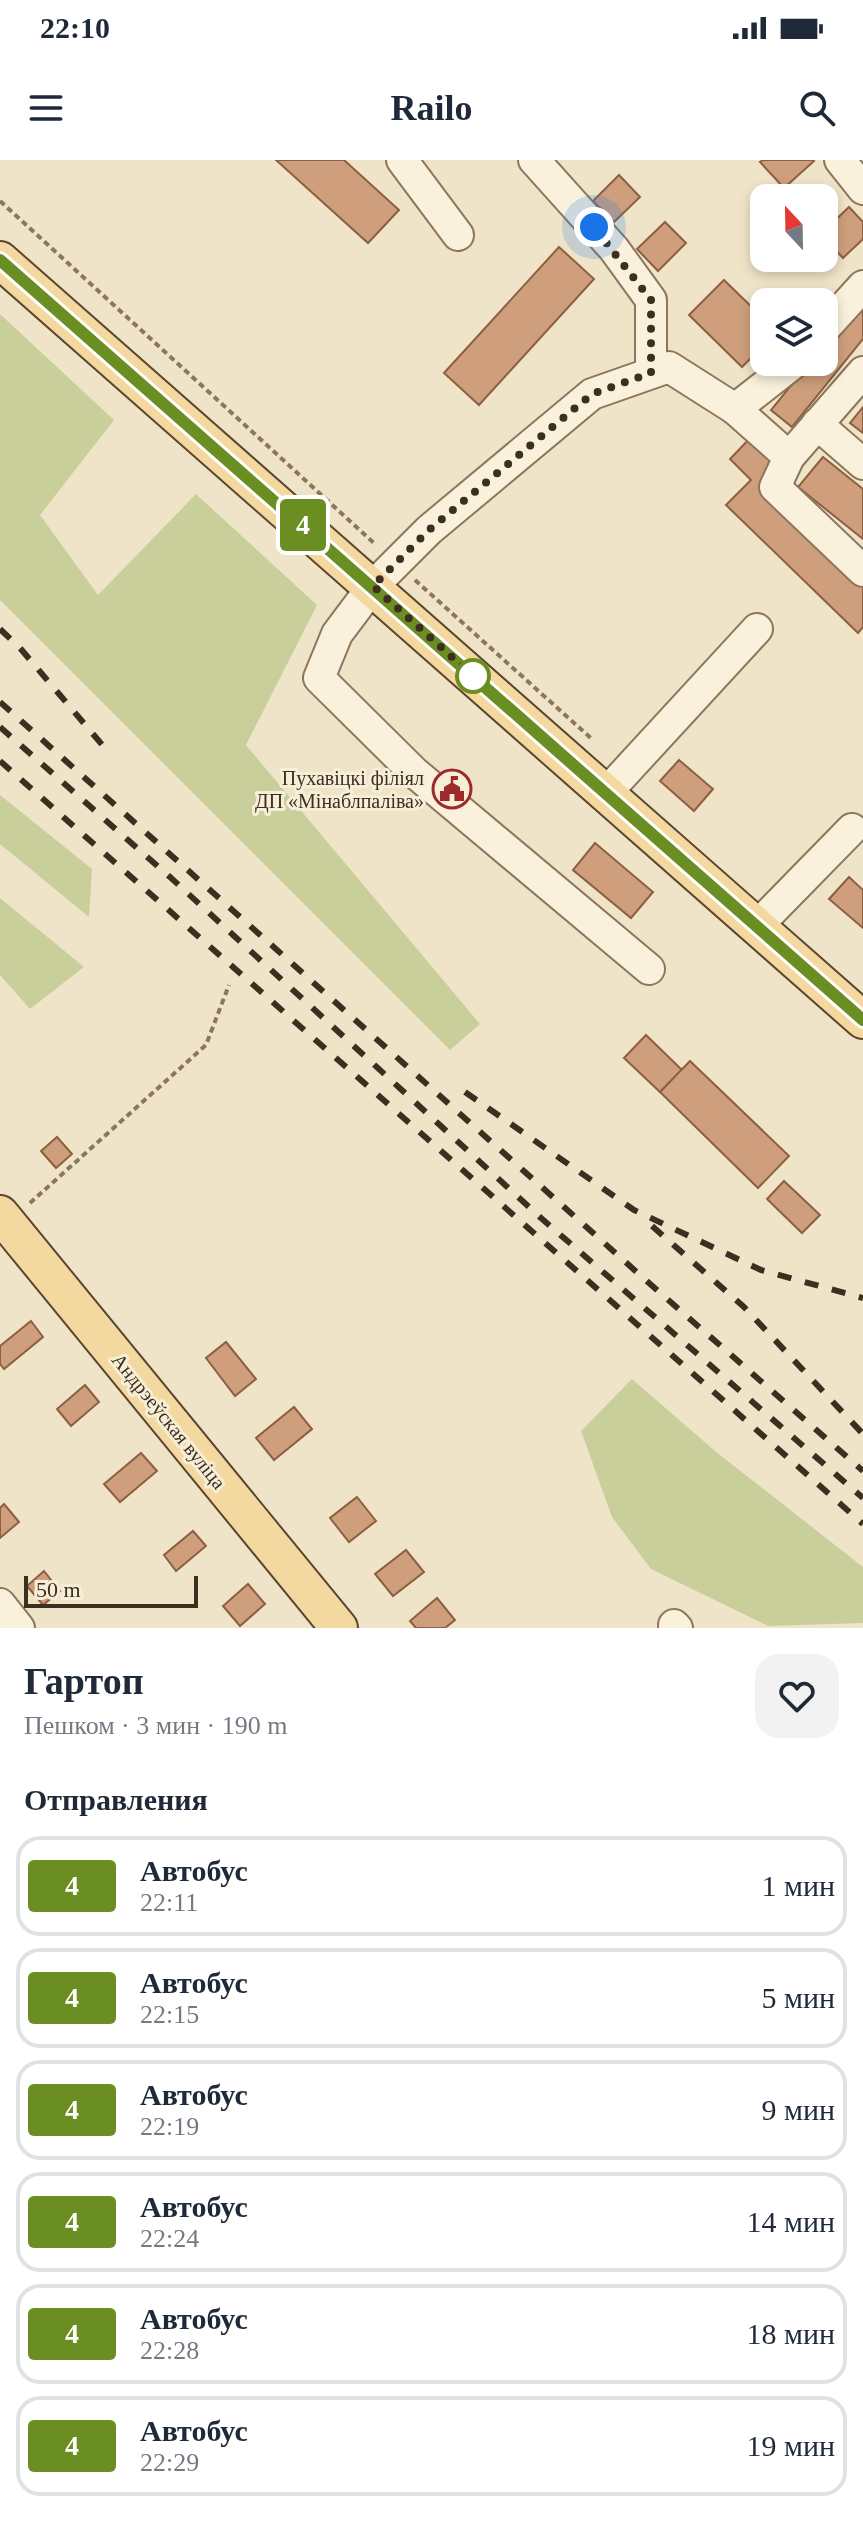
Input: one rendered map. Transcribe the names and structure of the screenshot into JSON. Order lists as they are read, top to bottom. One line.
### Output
{"streets":{"main road":["Андрэеўская вуліца"]},"places":{"public building":["Пухавіцкі філіял ДП «Мінаблпаліва»"]},"lines":["bus line 4"],"scale_bar":"50 m","north":"top","page":{"status":"22:10","header":"Railo","on_map":"4","scale":"50 m","heading":[["Гартоп","Пешком · 3 мин · 190 m"],"Отправления"],"list":[{"mark":"4","name":"Автобус","note":"22:11","value":"1 мин"},{"mark":"4","name":"Автобус","note":"22:15","value":"5 мин"},{"mark":"4","name":"Автобус","note":"22:19","value":"9 мин"},{"mark":"4","name":"Автобус","note":"22:24","value":"14 мин"},{"mark":"4","name":"Автобус","note":"22:28","value":"18 мин"},{"mark":"4","name":"Автобус","note":"22:29","value":"19 мин"}]}}
